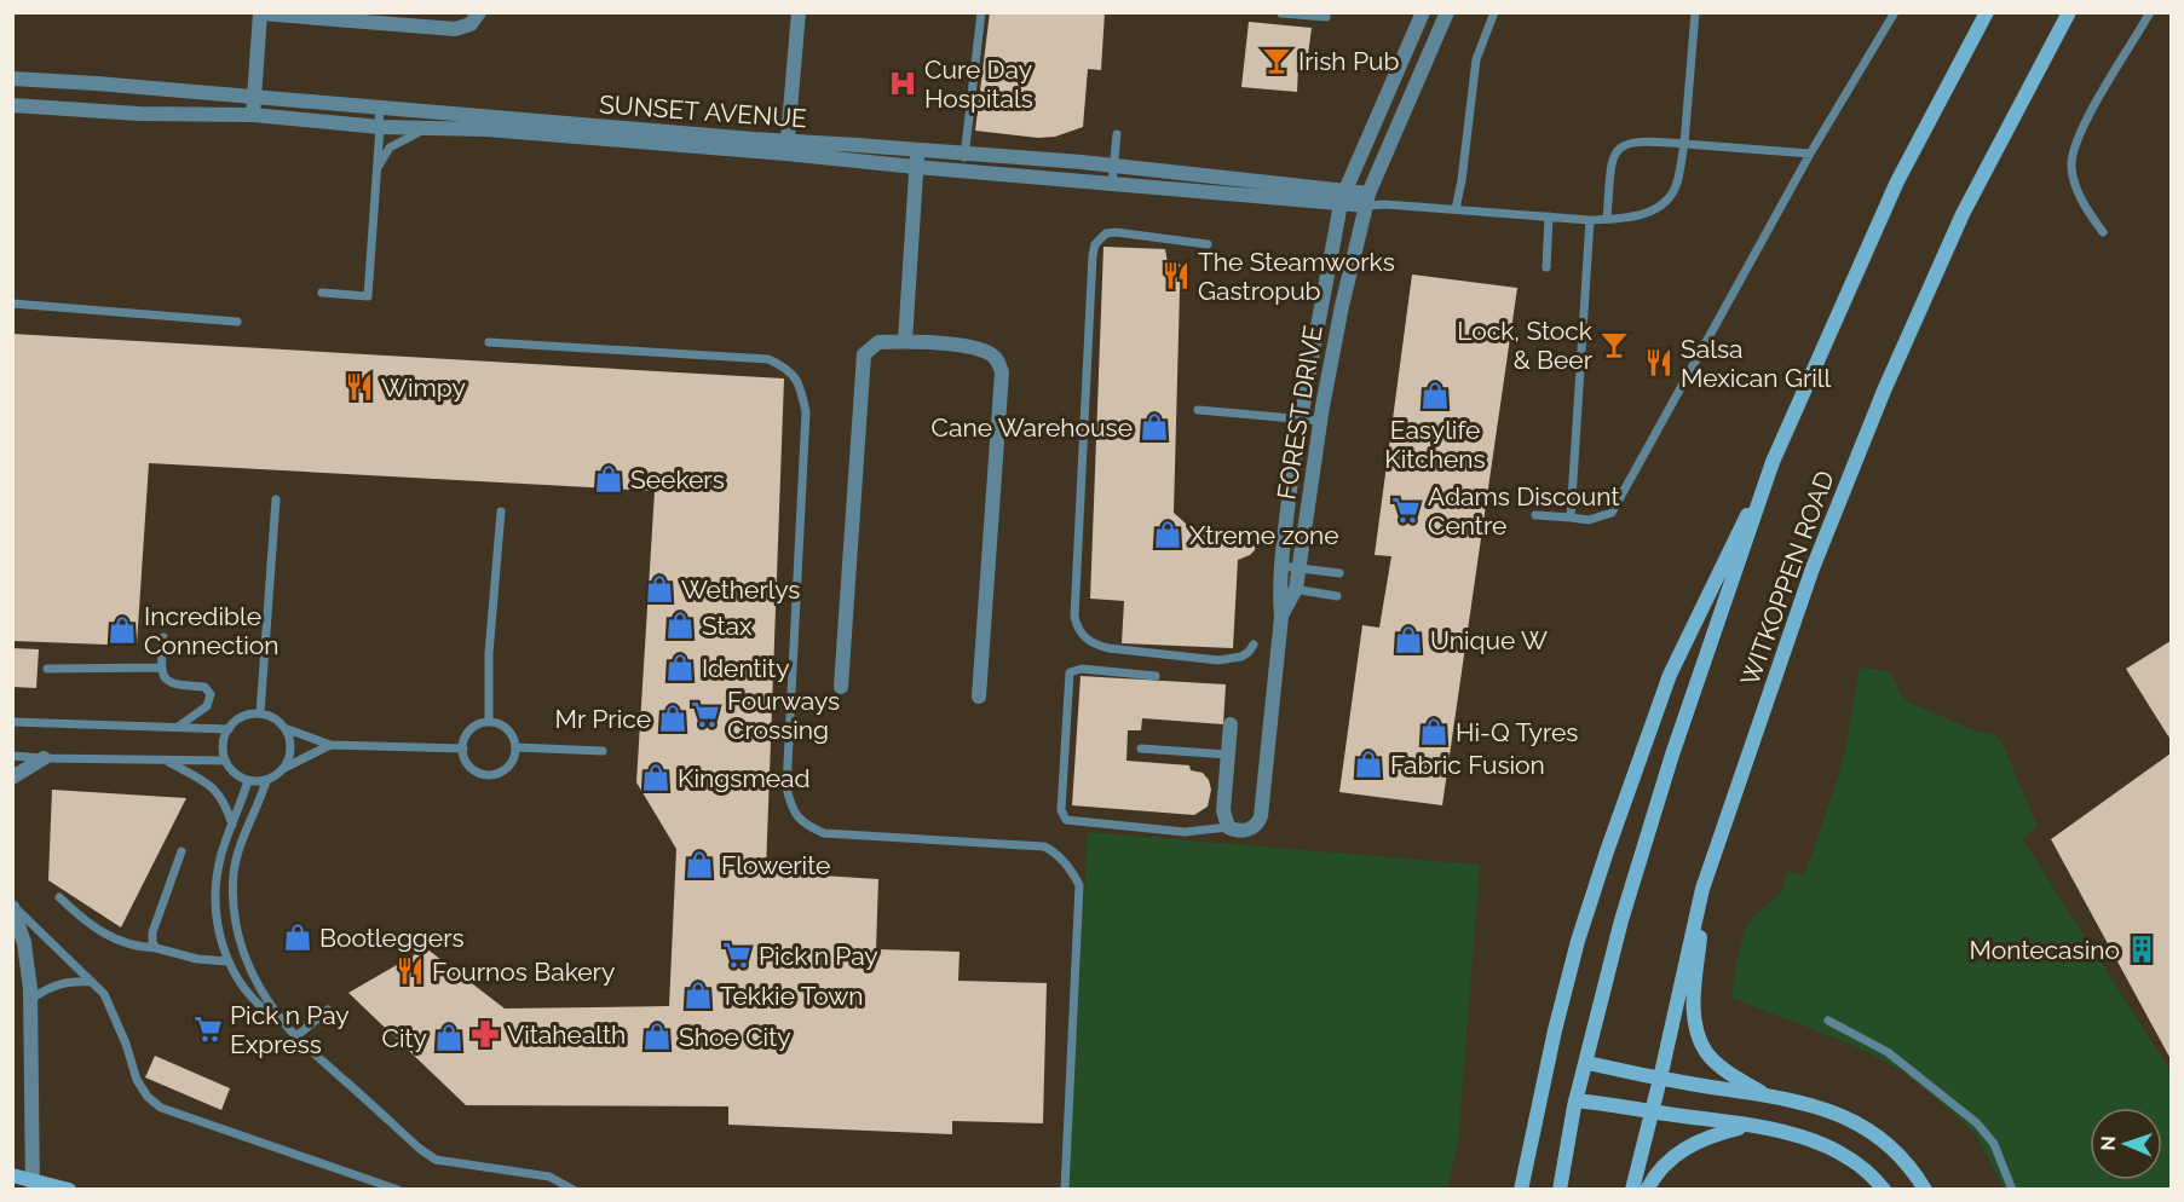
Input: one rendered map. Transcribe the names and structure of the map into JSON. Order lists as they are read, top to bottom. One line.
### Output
{"streets":{"main road":["WITKOPPEN ROAD"],"street":["SUNSET AVENUE","FOREST DRIVE"]},"crossings":[["SUNSET AVENUE","FOREST DRIVE"]],"places":{"bar":["Irish Pub","Lock, Stock & Beer"],"hospital":["Cure Day Hospitals"],"restaurant":["The Steamworks Gastropub","Salsa Mexican Grill","Wimpy","Fournos Bakery"],"shop":["Easylife Kitchens","Cane Warehouse","Seekers","Xtreme zone","Wetherlys","Stax","Incredible Connection","Unique W","Identity","Mr Price","Hi-Q Tyres","Fabric Fusion","Kingsmead","Flowerite","Bootleggers","Tekkie Town","Shoe City","City"],"supermarket":["Adams Discount Centre","Fourways Crossing","Pick n Pay","Pick n Pay Express"],"building":["Montecasino"],"pharmacy":["Vitahealth"]},"north":"left"}
